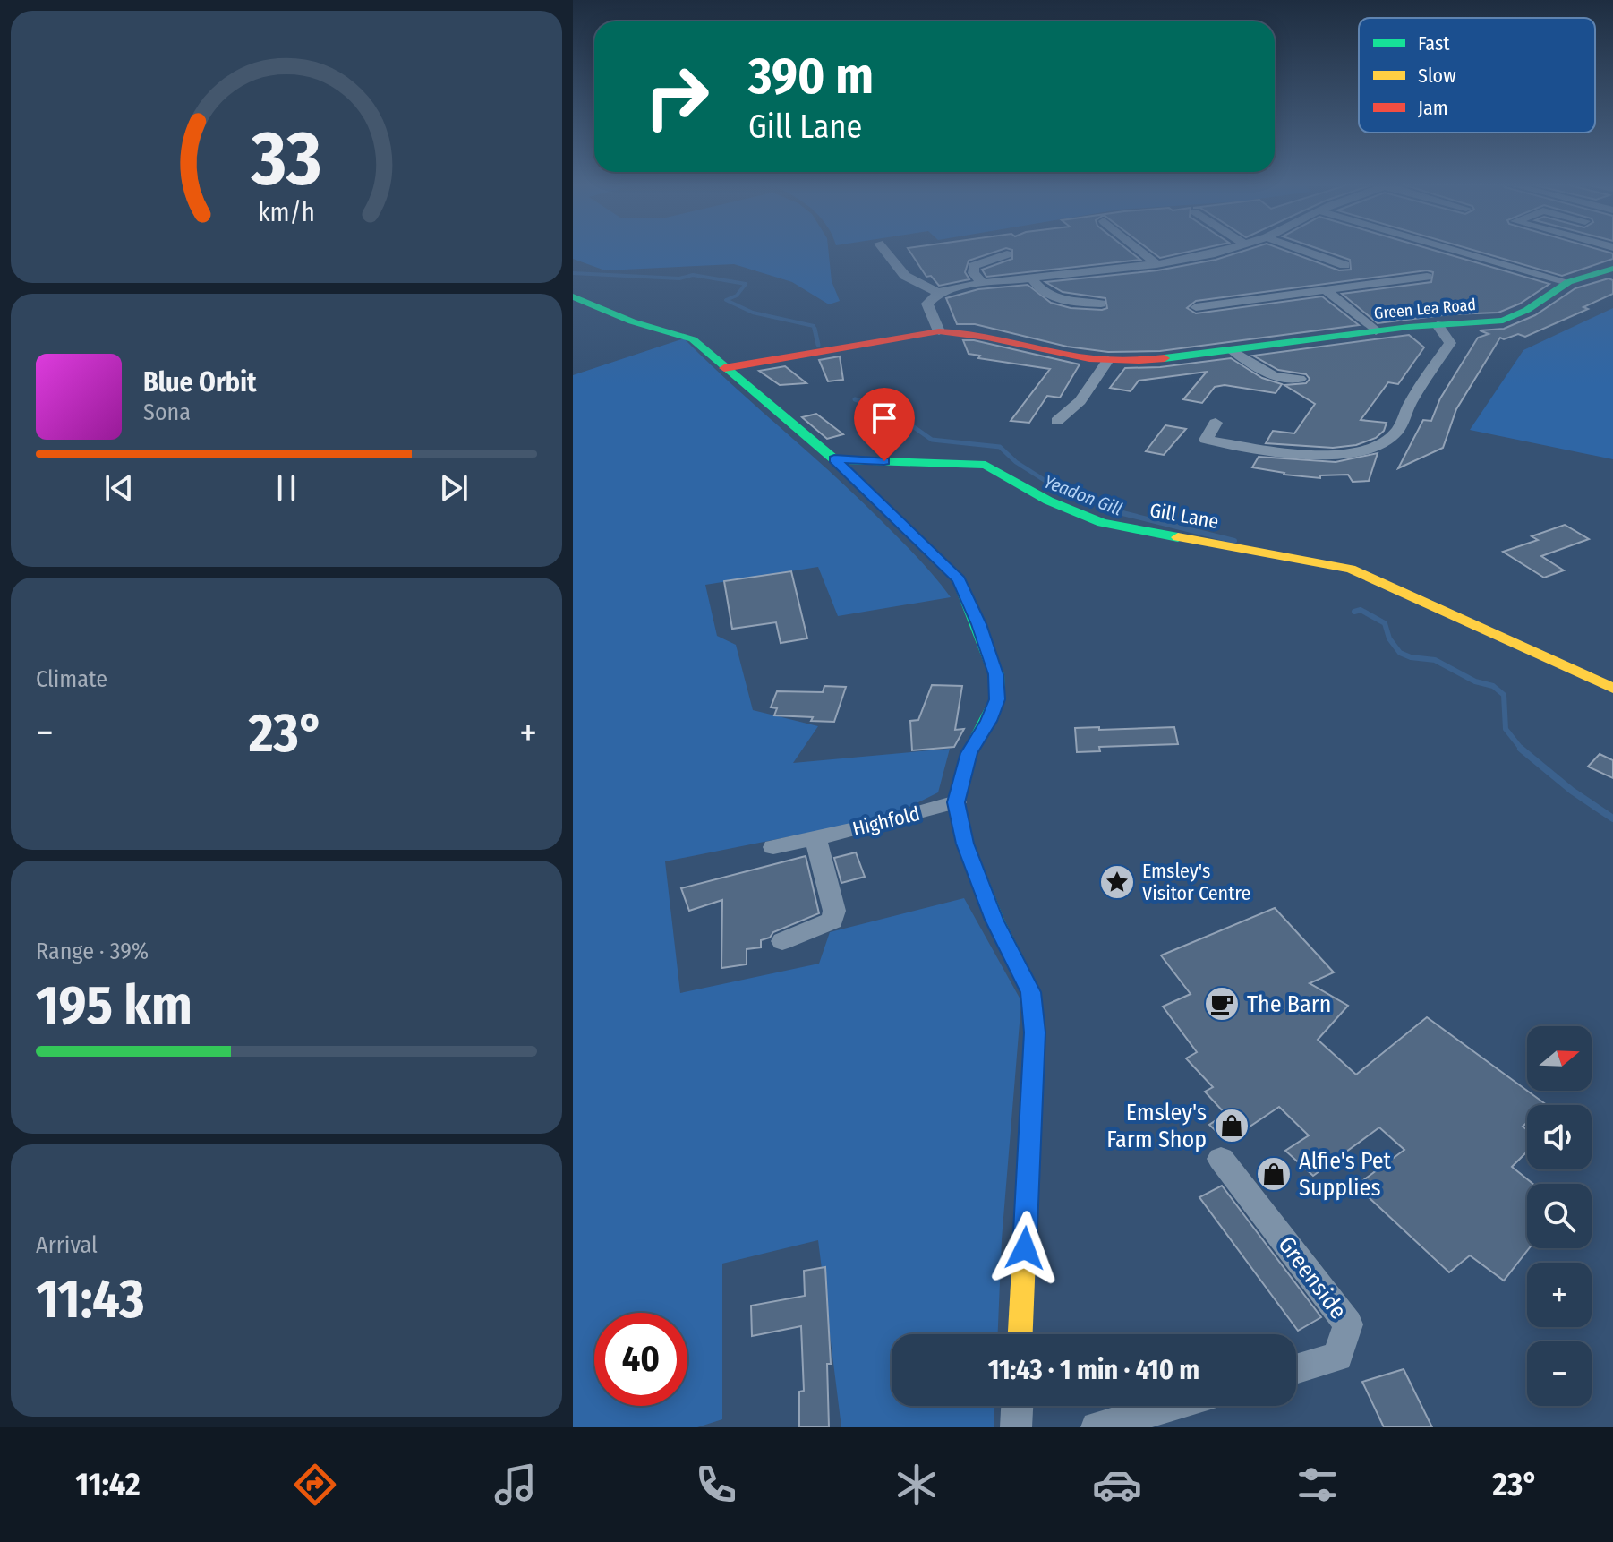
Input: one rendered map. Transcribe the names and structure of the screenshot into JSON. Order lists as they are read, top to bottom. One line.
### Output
{"streets":{"street":["Green Lea Road","Gill Lane","Highfold","Greenside"]},"water":["Yeadon Gill"],"places":{"place":["Emsley's Visitor Centre"],"cafe":["The Barn"],"shop":["Emsley's Farm Shop","Alfie's Pet Supplies"]},"legend":["Fast","Slow","Jam"],"north":"right","page":{"turn":["390 m","Gill Lane"],"song":["Blue Orbit","Sona"],"tile":["Climate",["Range · 39%","195 km"],["Arrival","11:43"]],"heat":["−","23°","+"],"map_buttons":["+","−"],"limit":"40","trip":"11:43 · 1 min · 410 m","tabs":["11:42","23°"],"gauge":["33","km/h"]}}
